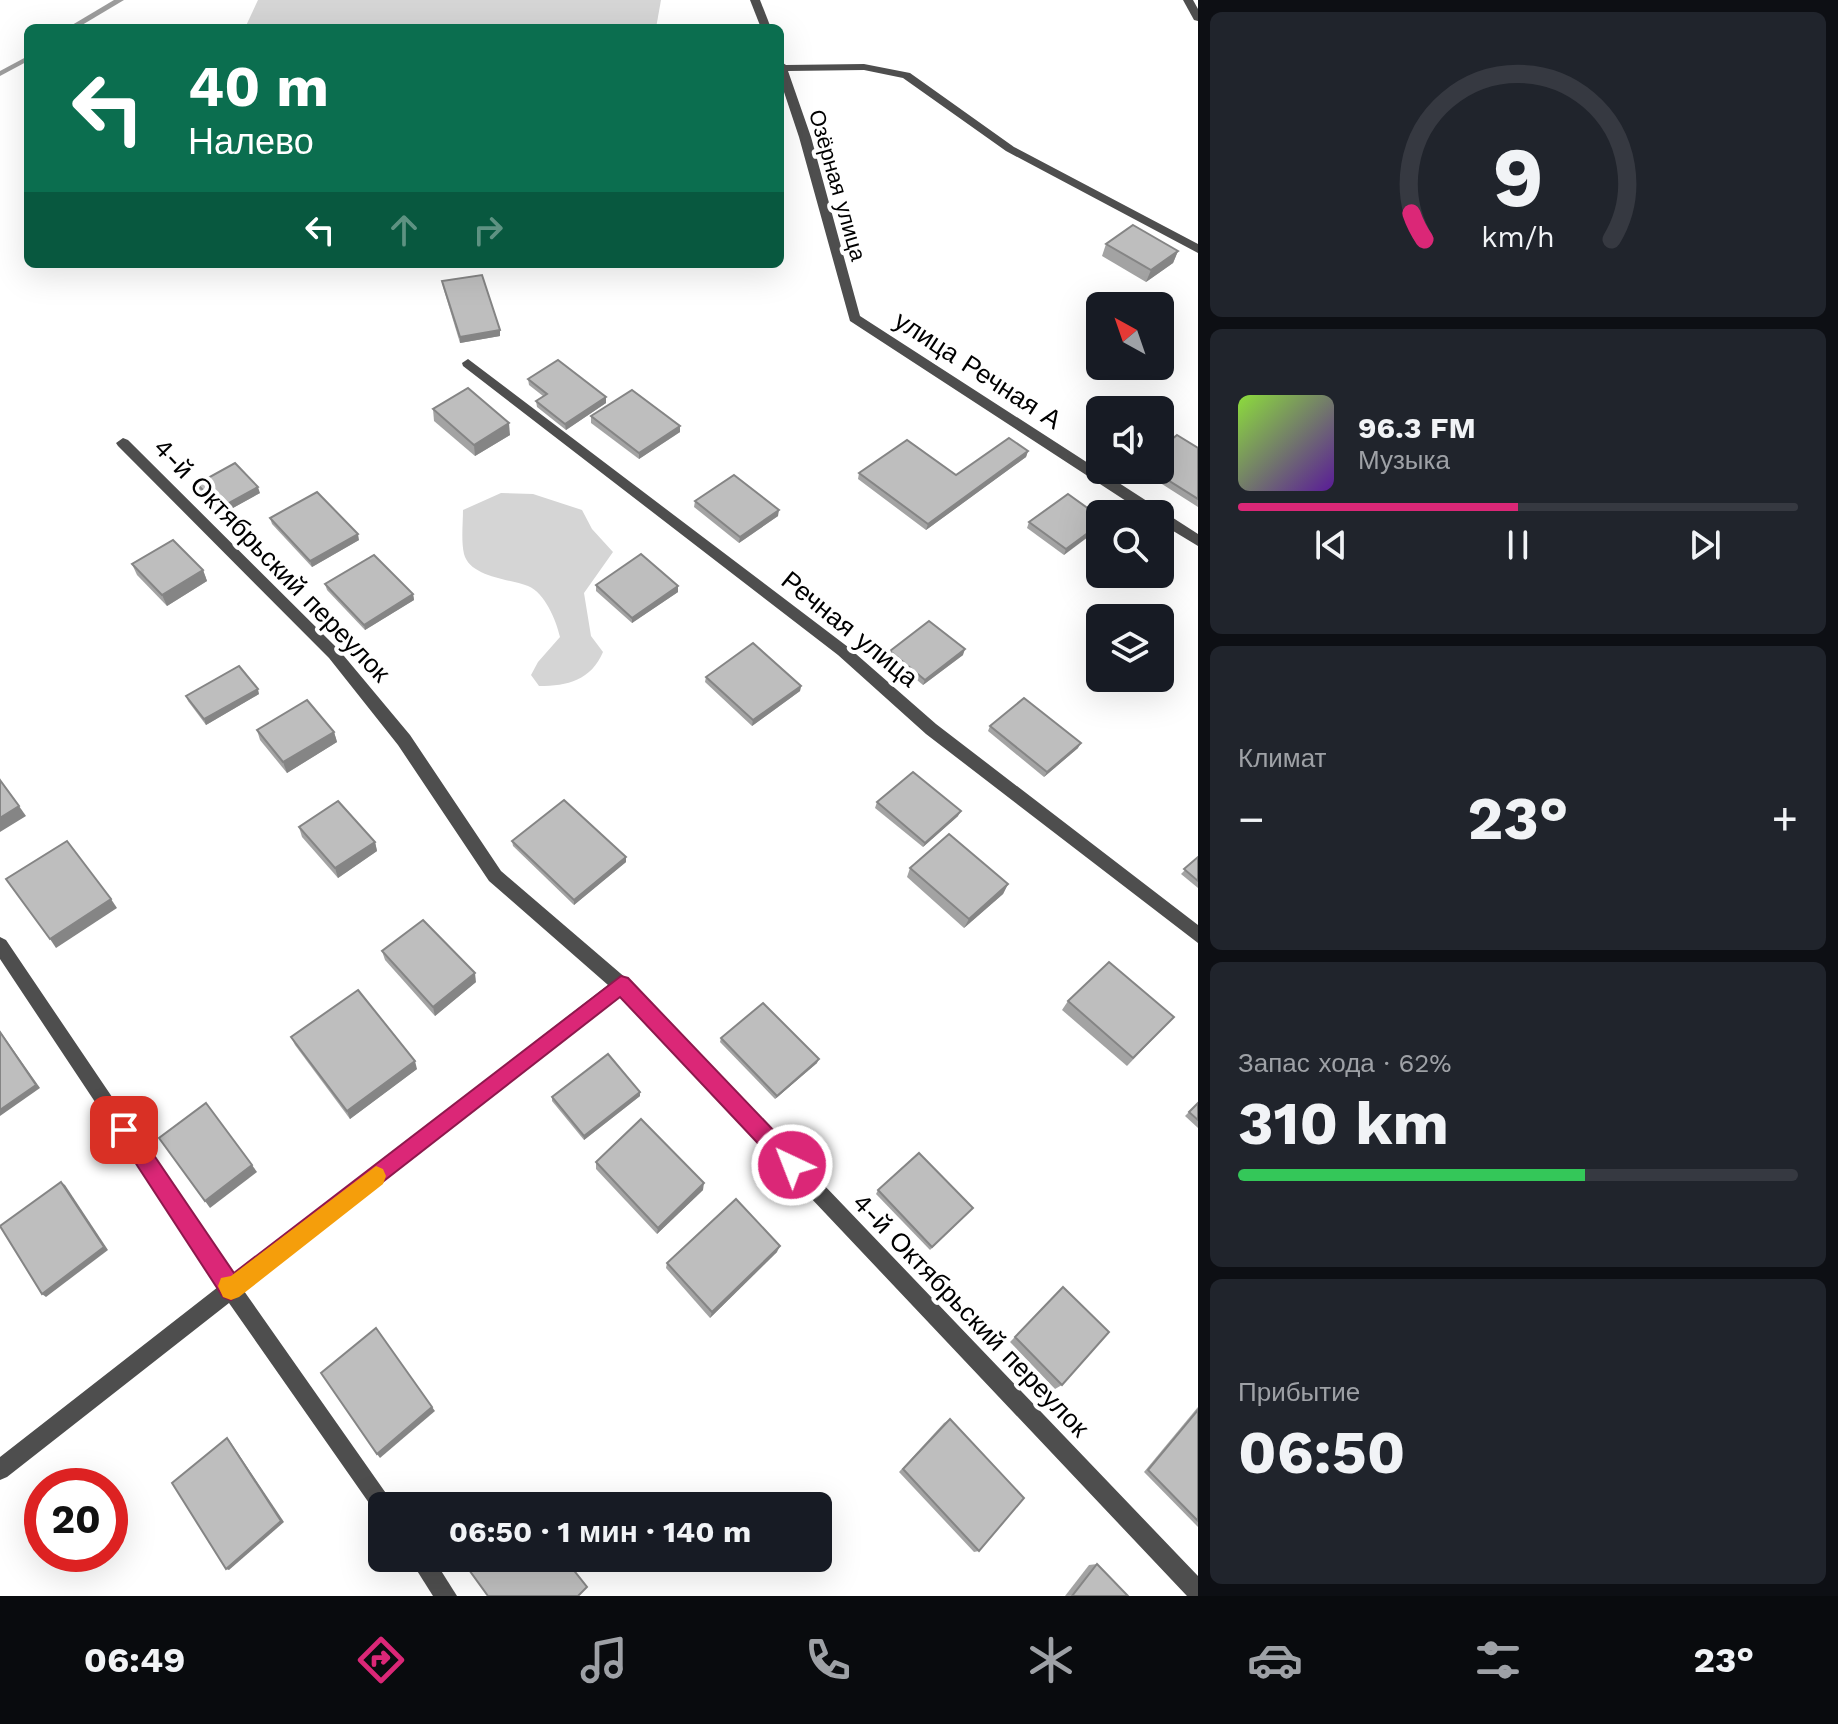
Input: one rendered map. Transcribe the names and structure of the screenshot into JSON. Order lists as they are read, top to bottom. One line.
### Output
{"streets":{"lane":["Озёрная улица","улица Речная А","4-й Октябрьский переулок","Речная улица"]},"crossings":[["Озёрная улица","улица Речная А"]],"north":"top left","page":{"turn":["40 m","Налево"],"song":["96.3 FM","Музыка"],"tile":["Климат",["Запас хода · 62%","310 km"],["Прибытие","06:50"]],"heat":["−","23°","+"],"limit":"20","trip":"06:50 · 1 мин · 140 m","tabs":["06:49","23°"],"gauge":["9","km/h"]}}
